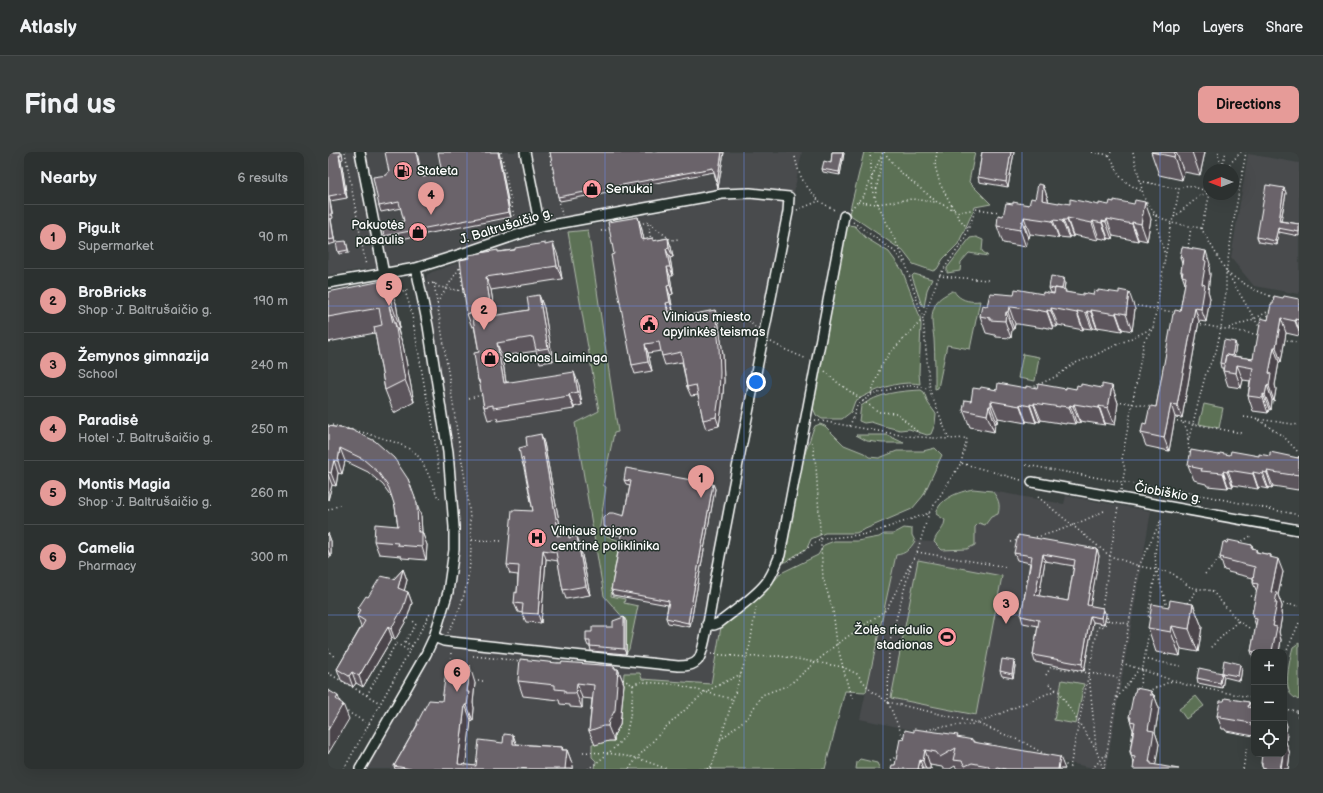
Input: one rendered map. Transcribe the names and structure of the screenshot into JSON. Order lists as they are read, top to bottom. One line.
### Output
{"streets":{"street":["J. Baltrušaičio g.","Čiobiškio g."]},"places":{"fuel station":["Stateta"],"shop":["Senukai","Pakuotės pasaulis","Salonas Laiminga"],"public building":["Vilniaus miesto apylinkės teismas"],"hospital":["Vilniaus rajono centrinė poliklinika"],"sports":["Žolės riedulio stadionas"]},"north":"left","page":{"header":"Atlasly","nav":["Map","Layers","Share"],"buttons":"Directions","title":"Find us","heading":["Nearby","6 results"],"pins":["4","5","2","1","3","6"],"list":[{"mark":"1","name":"Pigu.lt","note":"Supermarket","value":"90 m"},{"mark":"2","name":"BroBricks","note":"Shop · J. Baltrušaičio g.","value":"190 m"},{"mark":"3","name":"Žemynos gimnazija","note":"School","value":"240 m"},{"mark":"4","name":"Paradisė","note":"Hotel · J. Baltrušaičio g.","value":"250 m"},{"mark":"5","name":"Montis Magia","note":"Shop · J. Baltrušaičio g.","value":"260 m"},{"mark":"6","name":"Camelia","note":"Pharmacy","value":"300 m"}],"map_buttons":["+","−"]}}
